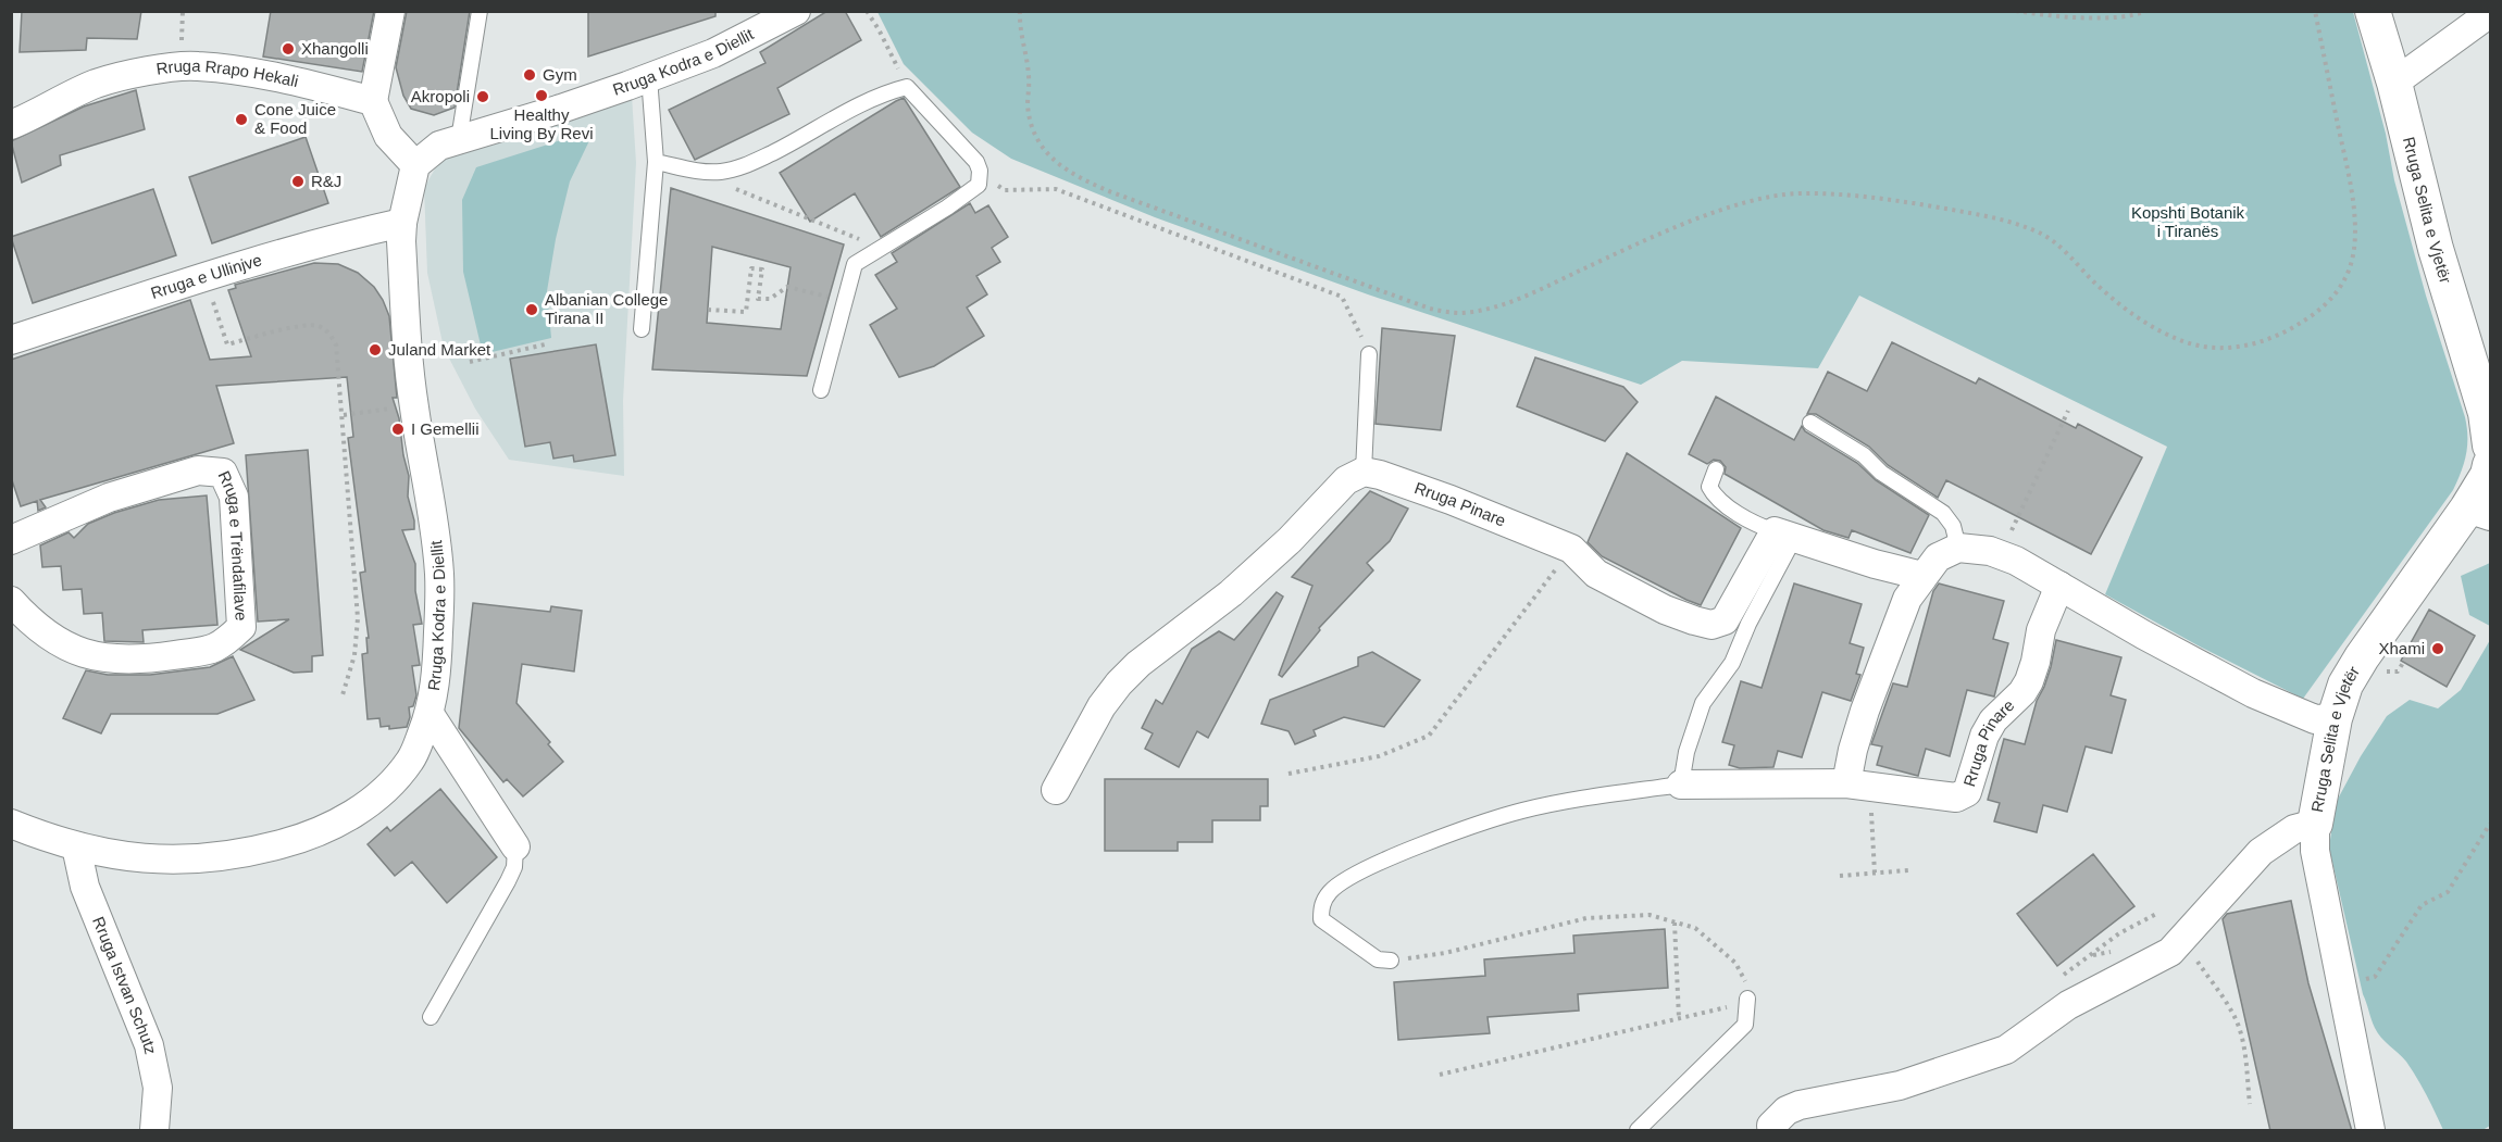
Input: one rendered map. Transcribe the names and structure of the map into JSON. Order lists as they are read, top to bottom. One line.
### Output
{"streets":{"street":["Rruga Kodra e Diellit","Rruga Rrapo Hekali","Rruga Selita e Vjetër","Rruga e Ullinjve","Rruga Pinare","Rruga e Trëndafilave","Rruga Istvan Schutz"]},"crossings":[["Rruga Kodra e Diellit","Rruga e Ullinjve"],["Rruga Kodra e Diellit","Rruga Istvan Schutz"]],"parks":["Kopshti Botanik i Tiranës"],"places":["Xhangolli","Gym","Healthy Living By Revi","Akropoli","Cone Juice & Food","R&J","Albanian College Tirana II","Juland Market","I Gemellii","Xhami"]}
